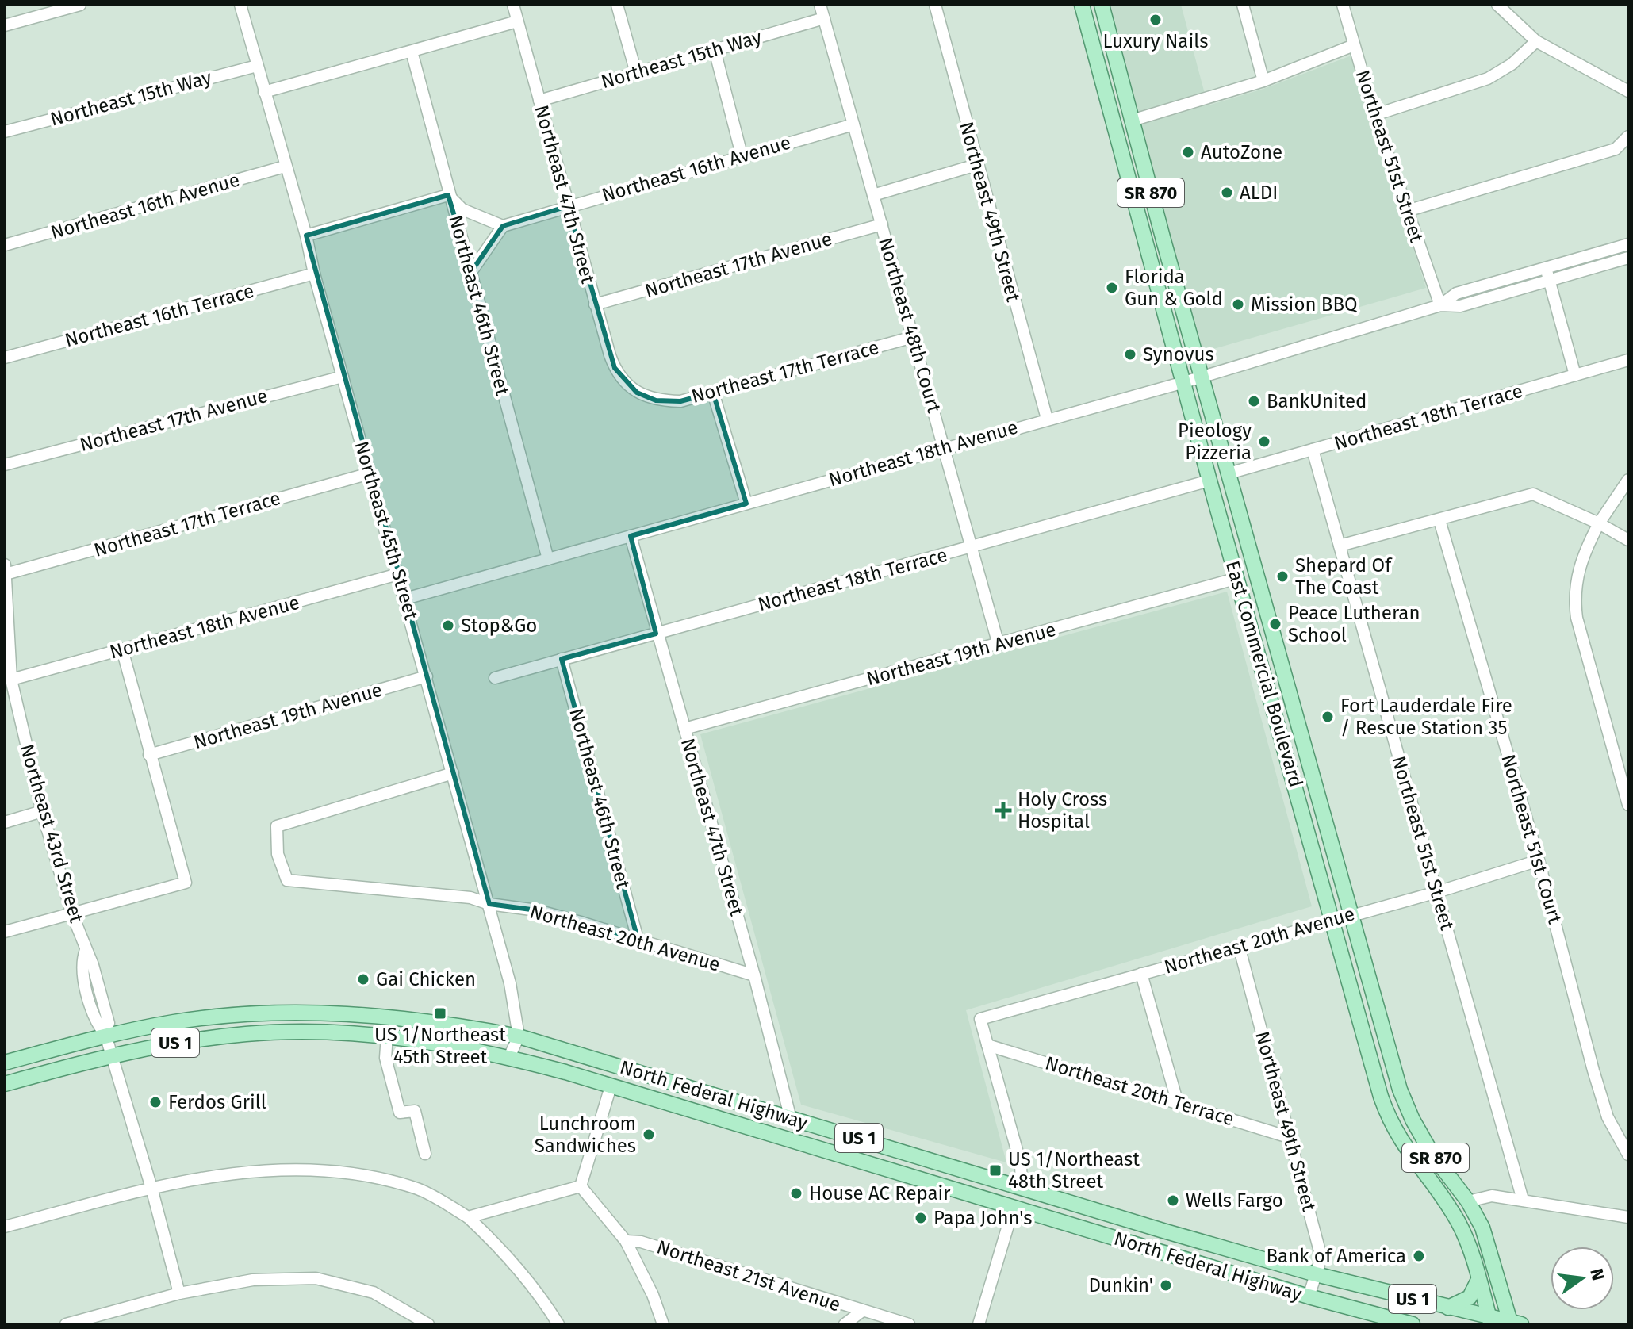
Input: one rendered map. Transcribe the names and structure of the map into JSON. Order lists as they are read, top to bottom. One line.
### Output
{"streets":{"main road":["SR 870","East Commercial Boulevard","US 1","North Federal Highway"],"street":["Northeast 15th Way","Northeast 51st Street","Northeast 16th Avenue","Northeast 47th Street","Northeast 49th Street","Northeast 17th Avenue","Northeast 46th Street","Northeast 16th Terrace","Northeast 48th Court","Northeast 17th Terrace","Northeast 18th Terrace","Northeast 18th Avenue","Northeast 45th Street","Northeast 19th Avenue","Northeast 43rd Street","Northeast 51st Court","Northeast 20th Avenue","Northeast 20th Terrace","Northeast 21st Avenue"]},"crossings":[["Northeast 15th Way","Northeast 47th Street"],["Northeast 15th Way","Northeast 48th Court"],["Northeast 15th Way","Northeast 45th Street"],["Northeast 51st Street","Northeast 18th Terrace"],["Northeast 51st Street","Northeast 18th Avenue"],["Northeast 51st Street","Northeast 20th Avenue"],["Northeast 16th Avenue","Northeast 47th Street"],["Northeast 16th Avenue","Northeast 48th Court"],["Northeast 16th Avenue","Northeast 45th Street"],["Northeast 47th Street","Northeast 17th Avenue"],["Northeast 47th Street","Northeast 17th Terrace"],["Northeast 47th Street","Northeast 18th Terrace"],["Northeast 47th Street","Northeast 18th Avenue"],["Northeast 47th Street","Northeast 19th Avenue"],["Northeast 47th Street","Northeast 20th Avenue"],["Northeast 47th Street","North Federal Highway"],["Northeast 49th Street","Northeast 18th Avenue"],["Northeast 49th Street","Northeast 20th Avenue"],["Northeast 49th Street","Northeast 20th Terrace"],["Northeast 49th Street","North Federal Highway"],["Northeast 17th Avenue","Northeast 48th Court"],["Northeast 17th Avenue","Northeast 45th Street"],["Northeast 46th Street","Northeast 18th Terrace"],["Northeast 46th Street","Northeast 18th Avenue"],["Northeast 46th Street","Northeast 20th Avenue"],["Northeast 16th Terrace","Northeast 45th Street"],["Northeast 48th Court","Northeast 17th Terrace"],["Northeast 48th Court","Northeast 18th Terrace"],["Northeast 48th Court","Northeast 18th Avenue"],["Northeast 48th Court","Northeast 19th Avenue"],["Northeast 17th Terrace","Northeast 45th Street"],["Northeast 17th Terrace","Northeast 43rd Street"],["Northeast 18th Terrace","East Commercial Boulevard"],["Northeast 18th Avenue","Northeast 45th Street"],["Northeast 18th Avenue","East Commercial Boulevard"],["Northeast 18th Avenue","Northeast 43rd Street"],["Northeast 45th Street","Northeast 19th Avenue"],["Northeast 45th Street","Northeast 20th Avenue"],["Northeast 45th Street","North Federal Highway"],["Northeast 19th Avenue","East Commercial Boulevard"],["East Commercial Boulevard","Northeast 20th Avenue"],["East Commercial Boulevard","North Federal Highway"],["Northeast 43rd Street","North Federal Highway"],["Northeast 51st Court","Northeast 20th Avenue"],["Northeast 20th Avenue","Northeast 20th Terrace"]],"places":{"other":["Luxury Nails","AutoZone","ALDI","Florida Gun & Gold","Mission BBQ","Synovus","BankUnited","Pieology Pizzeria","Shepard Of The Coast","Peace Lutheran School","Stop&Go","Fort Lauderdale Fire / Rescue Station 35","Gai Chicken","Ferdos Grill","Lunchroom Sandwiches","House AC Repair","Wells Fargo","Papa John's","Bank of America","Dunkin'"],"health":["Holy Cross Hospital"],"transit":["US 1/Northeast 45th Street","US 1/Northeast 48th Street"]},"north":"right"}
